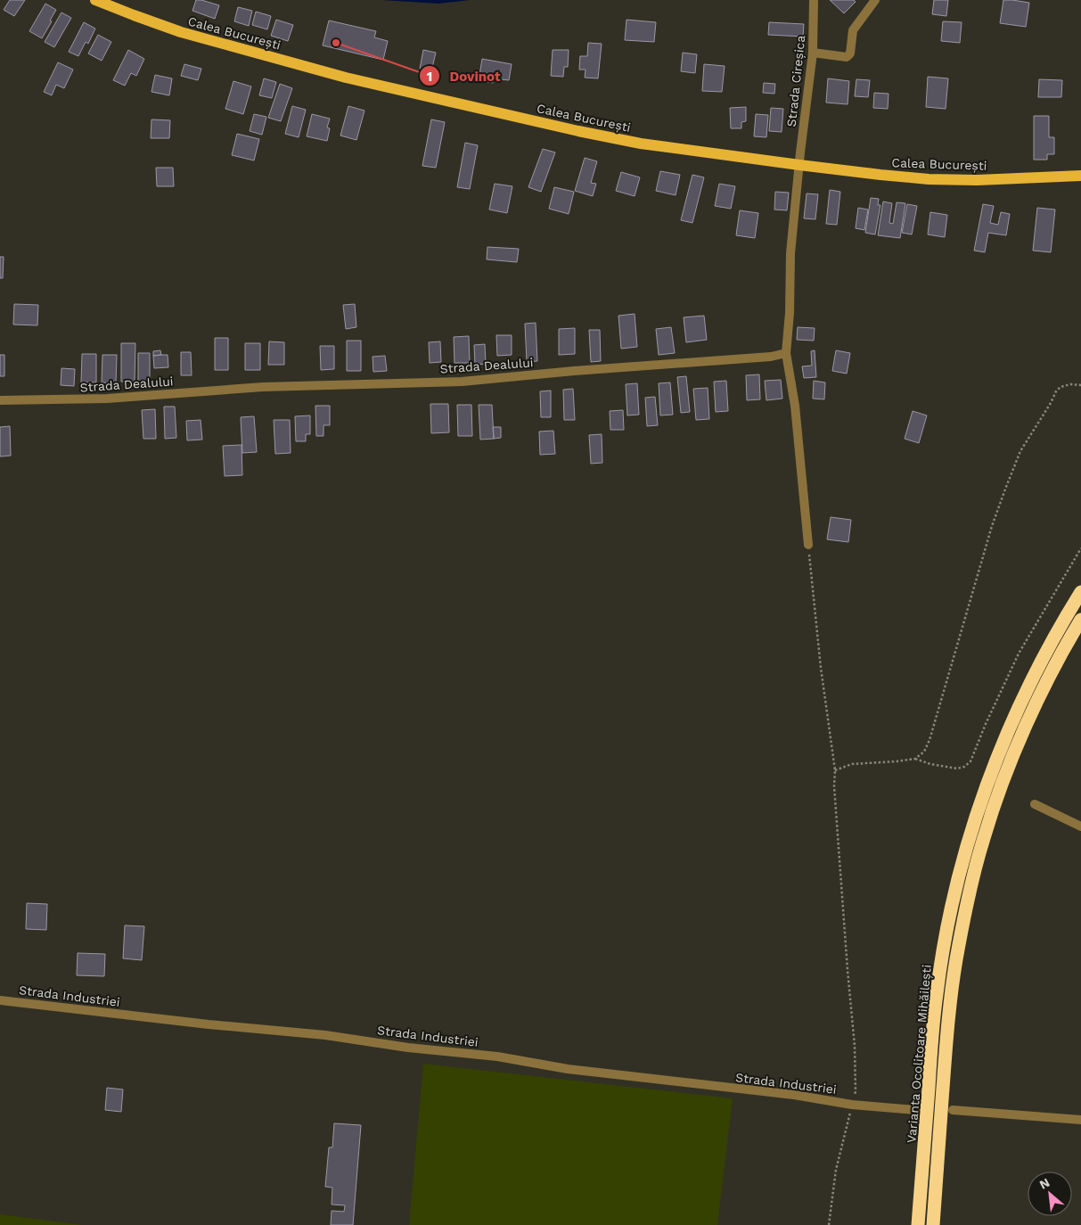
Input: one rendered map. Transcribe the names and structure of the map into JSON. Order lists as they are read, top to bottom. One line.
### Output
{"streets":{"highway":["Varianta Ocolitoare Mihăilești"],"main road":["Calea București"],"street":["Strada Cireșica","Strada Dealului","Strada Industriei"]},"crossings":[["Calea București","Strada Cireșica"]],"places":["Dovinot"],"north":"top left"}
